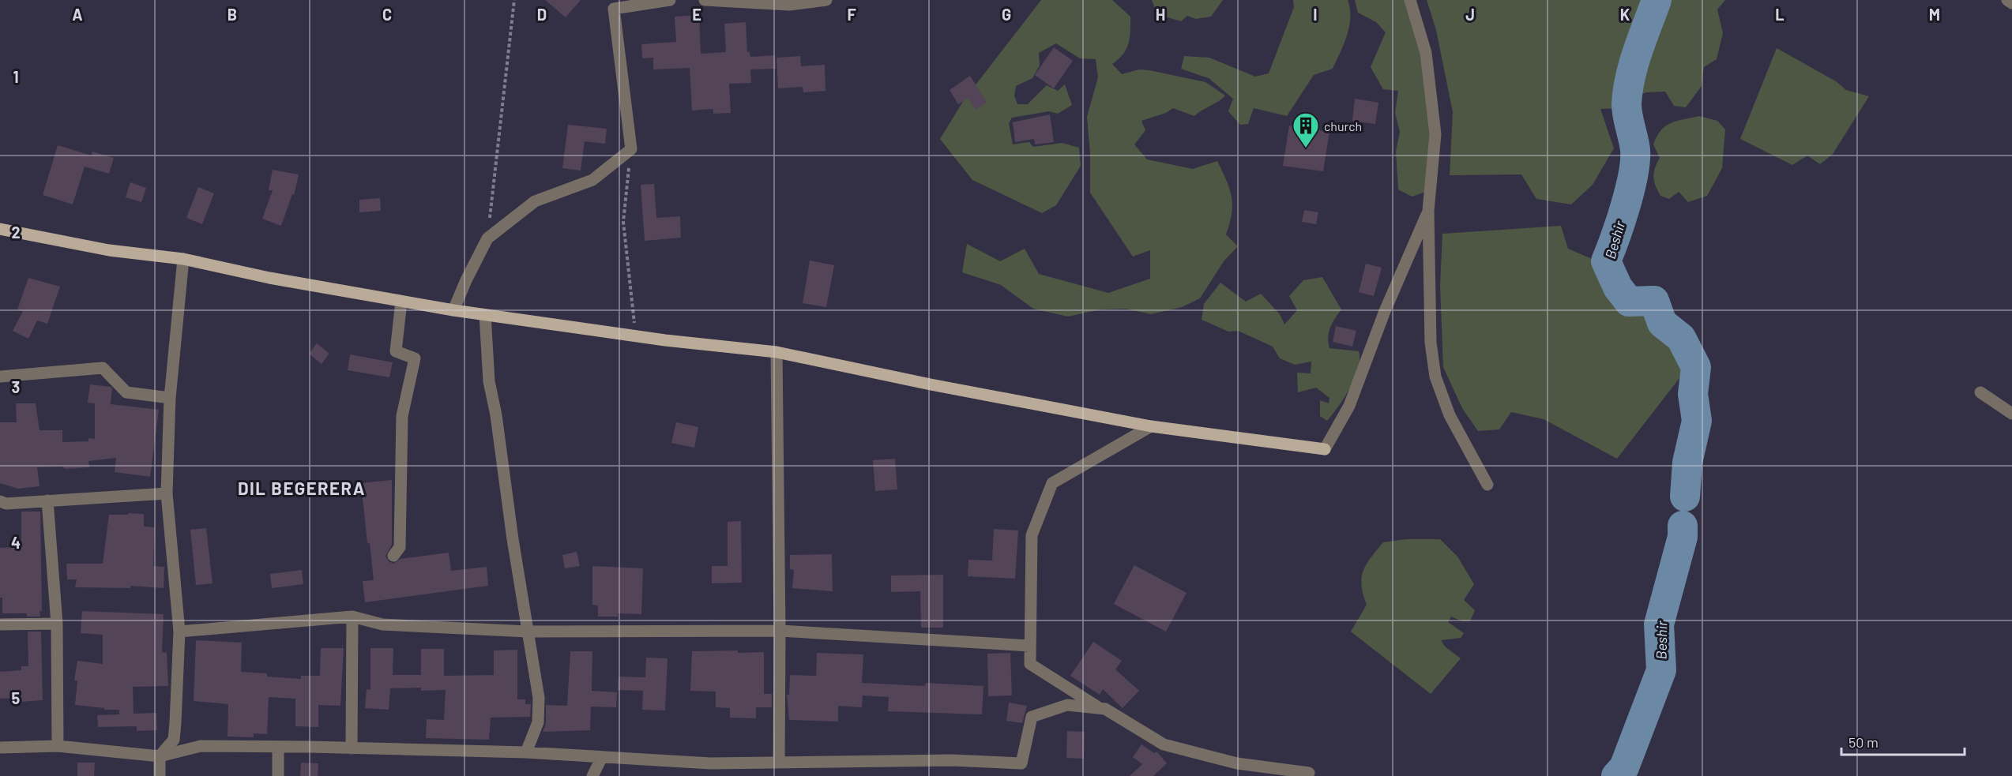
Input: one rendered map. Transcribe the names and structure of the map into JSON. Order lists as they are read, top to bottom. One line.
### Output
{"districts":["DIL BEGERERA"],"water":["Beshir"],"places":{"building":["church"]},"scale_bar":"50 m","grid":{"columns":["A","B","C","D","E","F","G","H","I","J","K","L","M"],"rows":["1","2","3","4","5"]}}
